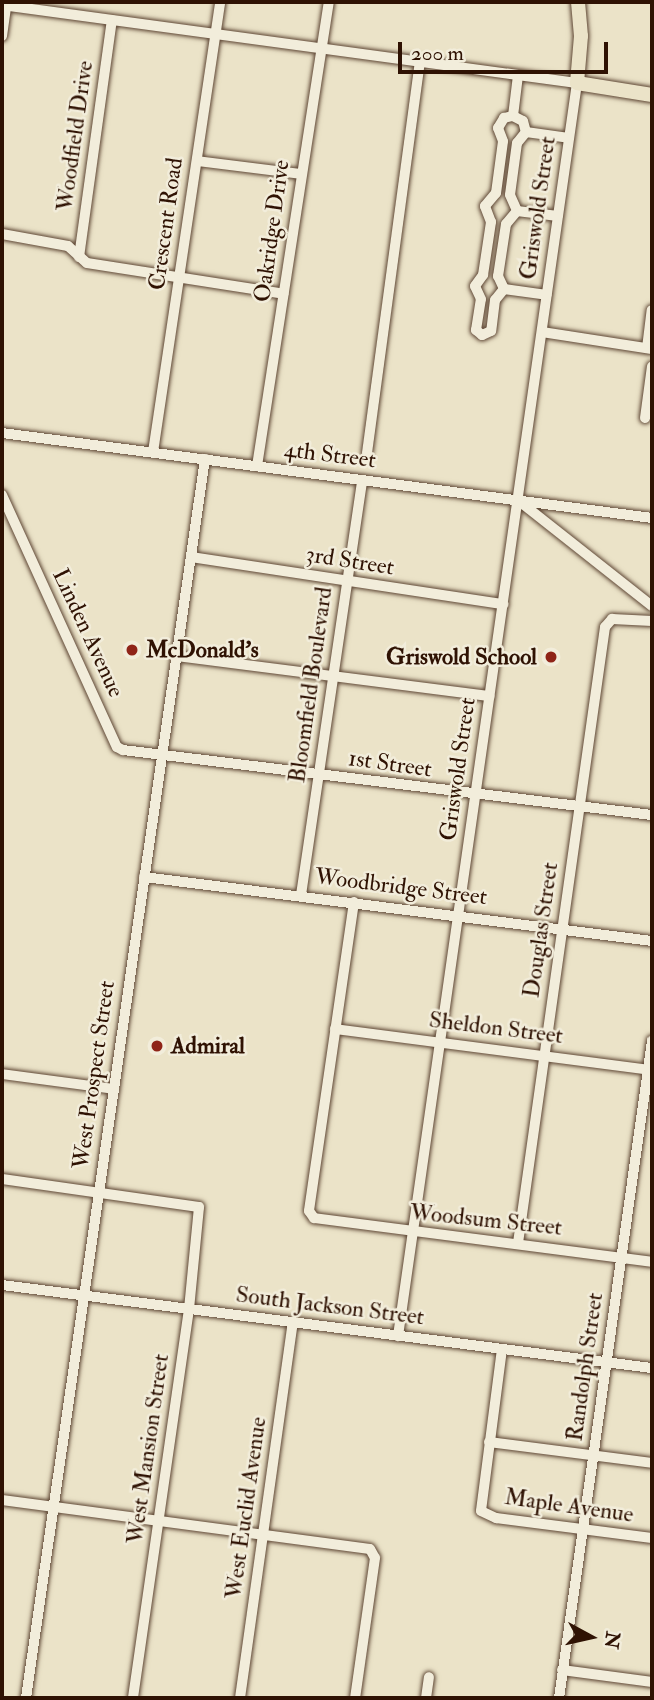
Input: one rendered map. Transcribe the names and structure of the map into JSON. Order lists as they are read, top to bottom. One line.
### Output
{"streets":{"street":["Woodfield Drive","Griswold Street","Crescent Road","Oakridge Drive","4th Street","3rd Street","Linden Avenue","Bloomfield Boulevard","1st Street","Woodbridge Street","Douglas Street","Sheldon Street","West Prospect Street","Woodsum Street","South Jackson Street","Randolph Street","West Mansion Street","Maple Avenue","West Euclid Avenue"]},"crossings":[["Griswold Street","4th Street"],["Griswold Street","3rd Street"],["Griswold Street","1st Street"],["Griswold Street","Woodbridge Street"],["Griswold Street","Sheldon Street"],["Griswold Street","Woodsum Street"],["Griswold Street","South Jackson Street"],["Crescent Road","4th Street"],["Oakridge Drive","4th Street"],["4th Street","Bloomfield Boulevard"],["4th Street","West Prospect Street"],["3rd Street","Bloomfield Boulevard"],["3rd Street","West Prospect Street"],["Linden Avenue","1st Street"],["Linden Avenue","West Prospect Street"],["Bloomfield Boulevard","1st Street"],["Bloomfield Boulevard","Woodbridge Street"],["1st Street","Douglas Street"],["1st Street","West Prospect Street"],["Woodbridge Street","Douglas Street"],["Woodbridge Street","West Prospect Street"],["Douglas Street","Sheldon Street"],["Douglas Street","Woodsum Street"],["Sheldon Street","Woodsum Street"],["Sheldon Street","Randolph Street"],["West Prospect Street","South Jackson Street"],["West Prospect Street","West Mansion Street"],["Woodsum Street","Randolph Street"],["South Jackson Street","Randolph Street"],["South Jackson Street","West Mansion Street"],["South Jackson Street","West Euclid Avenue"],["Randolph Street","Maple Avenue"]],"places":["McDonald's","Griswold School","Admiral"],"scale_bar":"200 m","north":"right"}
